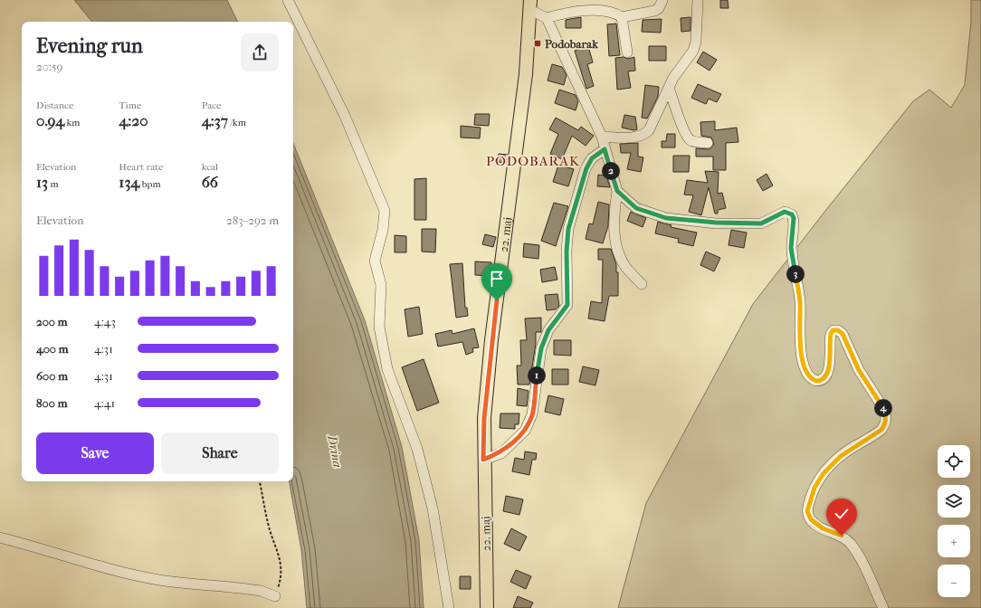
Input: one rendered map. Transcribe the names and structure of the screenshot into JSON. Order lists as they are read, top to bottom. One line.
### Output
{"streets":{"main road":["22. maj"]},"districts":["PODOBARAK"],"water":["Drina"],"places":{"transit":["Podobarak"]},"page":{"heading":["Evening run","20:59"],"stats":[["Distance","0.94 km"],["Time","4:20"],["Pace","4:37 /km"],["Elevation","13 m"],["Heart rate","134 bpm"],["kcal","66"]],"pins":["2","3","1","4"],"chart":["Elevation","283–292 m"],"list":[{"name":"200 m","note":"4:43"},{"name":"400 m","note":"4:31"},{"name":"600 m","note":"4:31"},{"name":"800 m","note":"4:41"}],"buttons":["Save","Share"],"map_buttons":["+","−"]}}
